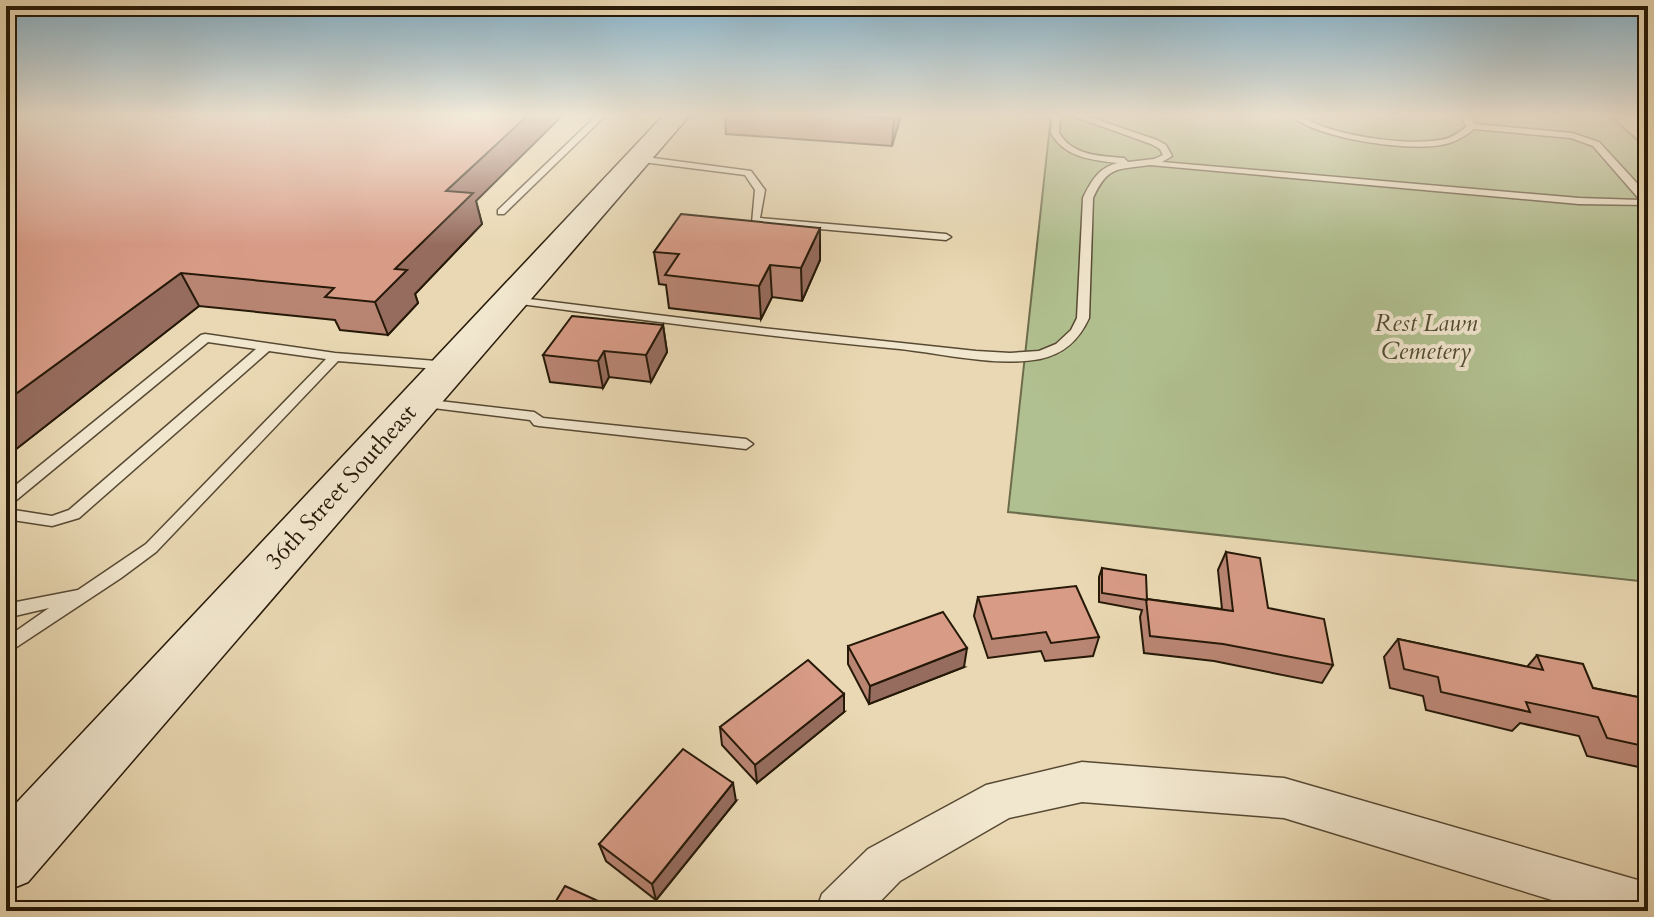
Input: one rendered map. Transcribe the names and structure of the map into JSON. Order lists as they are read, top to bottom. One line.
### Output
{"streets":{"street":["36th Street Southeast"]},"parks":["Rest Lawn Cemetery"]}
